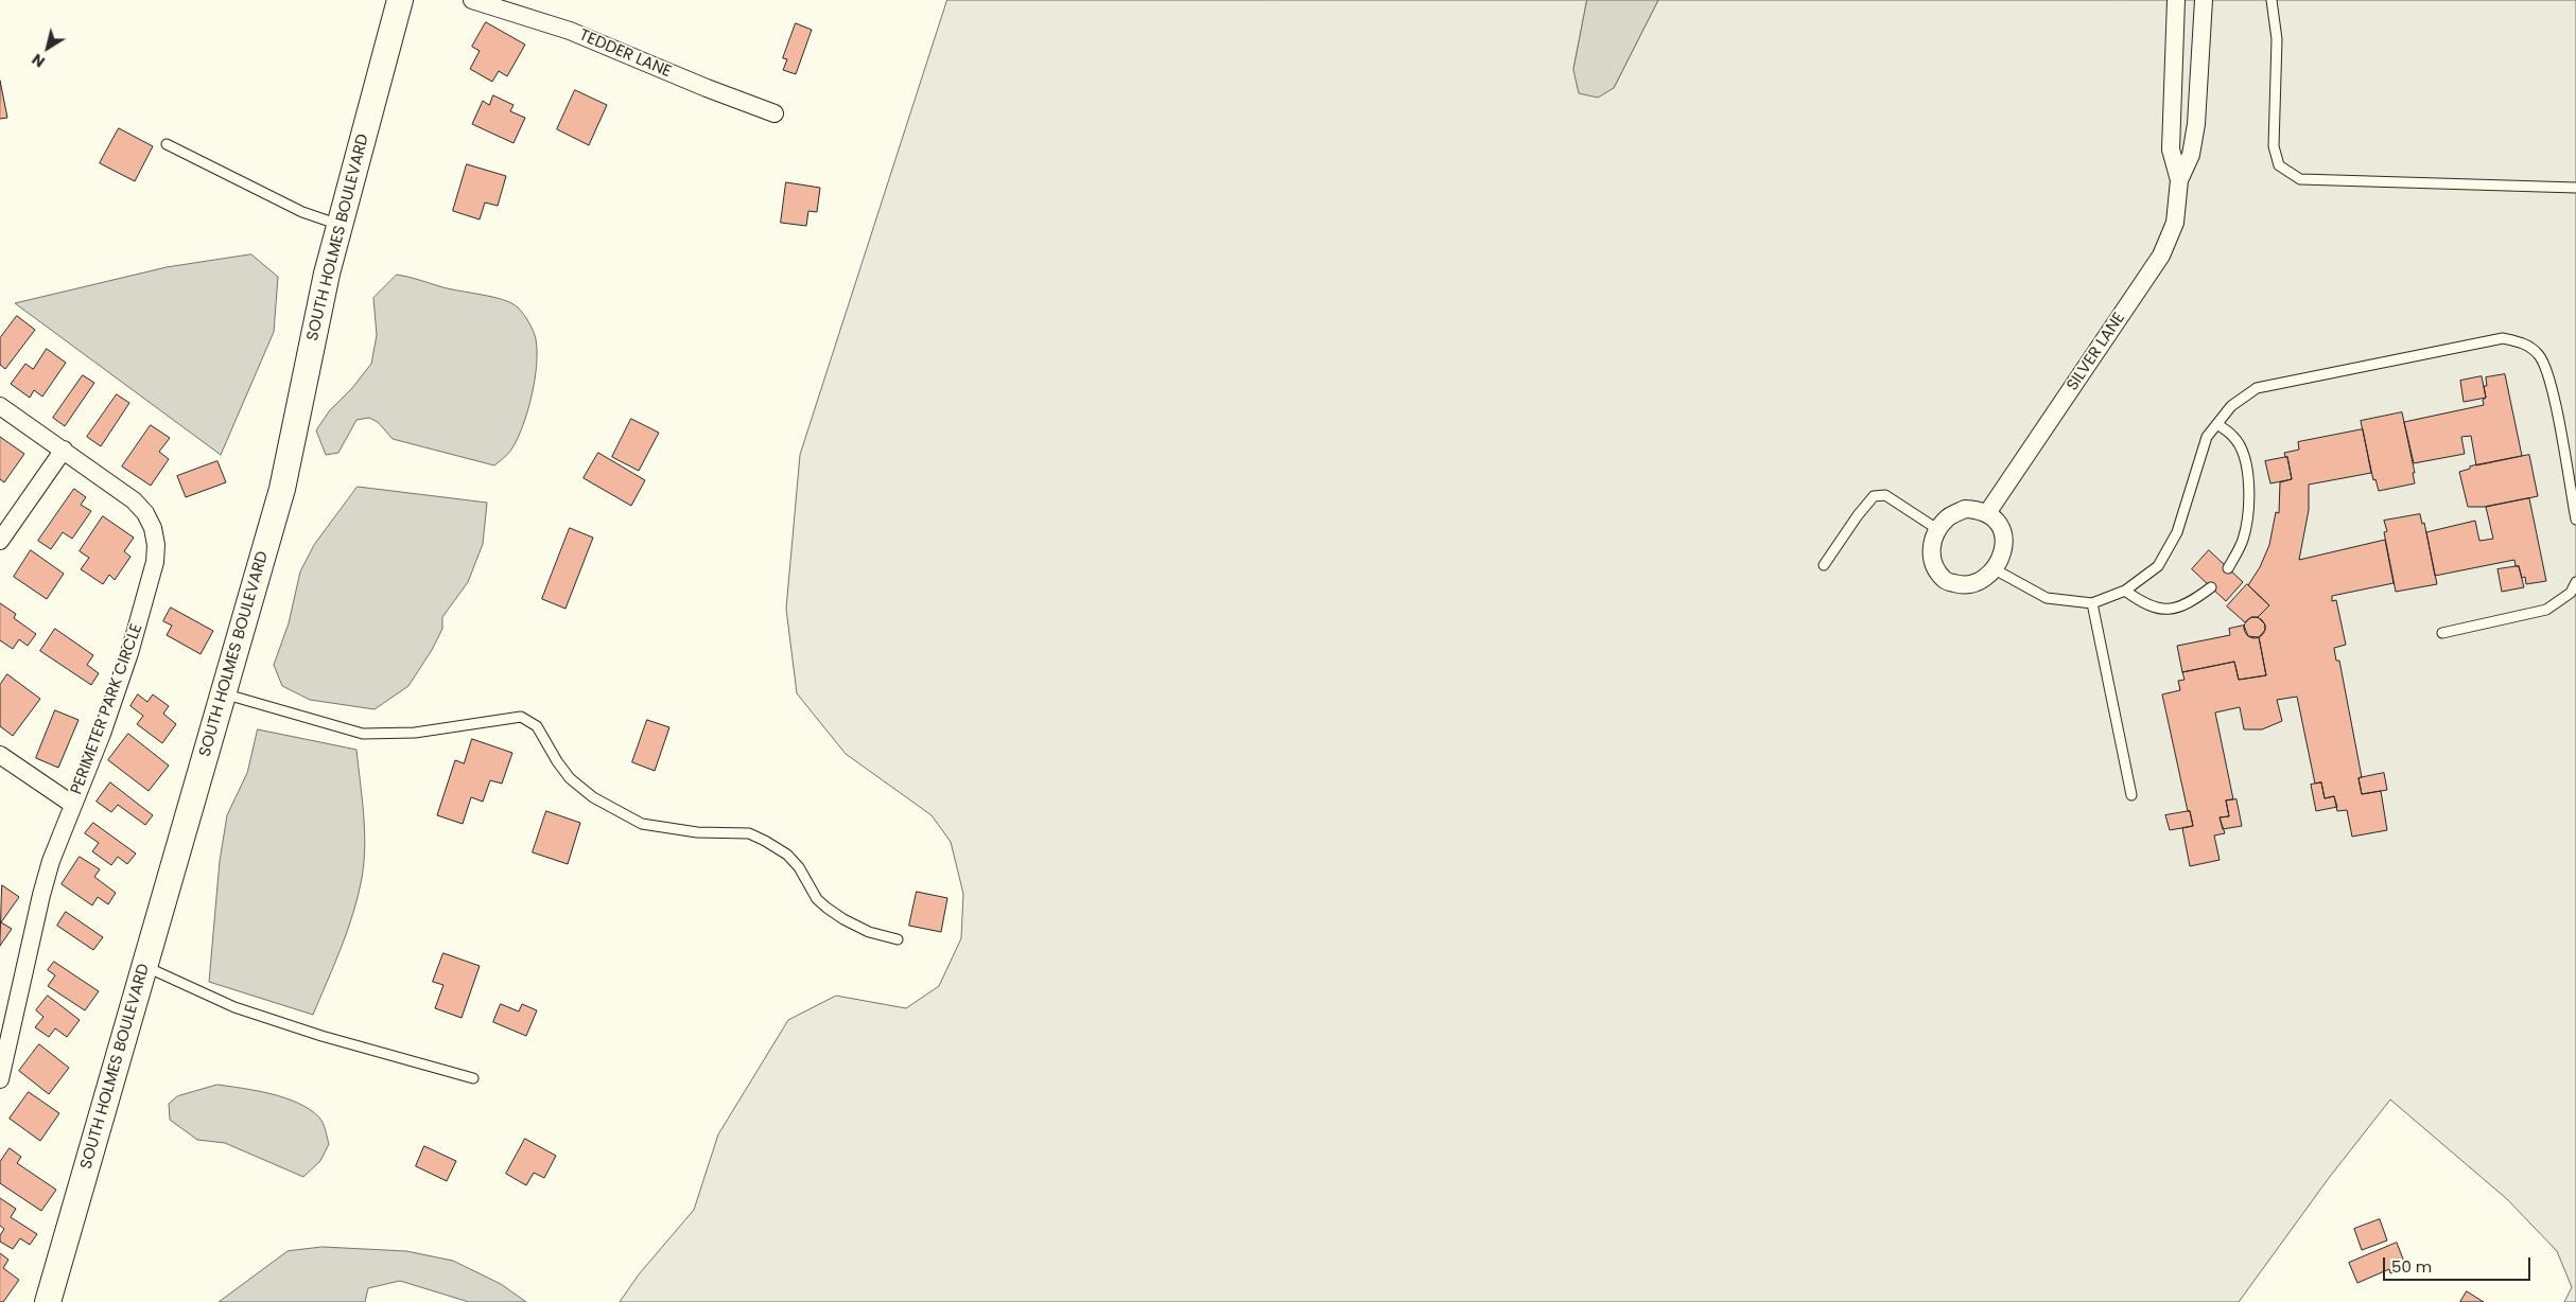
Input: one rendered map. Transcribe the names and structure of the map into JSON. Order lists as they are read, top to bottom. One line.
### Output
{"streets":{"main road":["SOUTH HOLMES BOULEVARD"],"street":["TEDDER LANE","SILVER LANE","PERIMETER PARK CIRCLE"]},"scale_bar":"50 m","north":"bottom left"}
